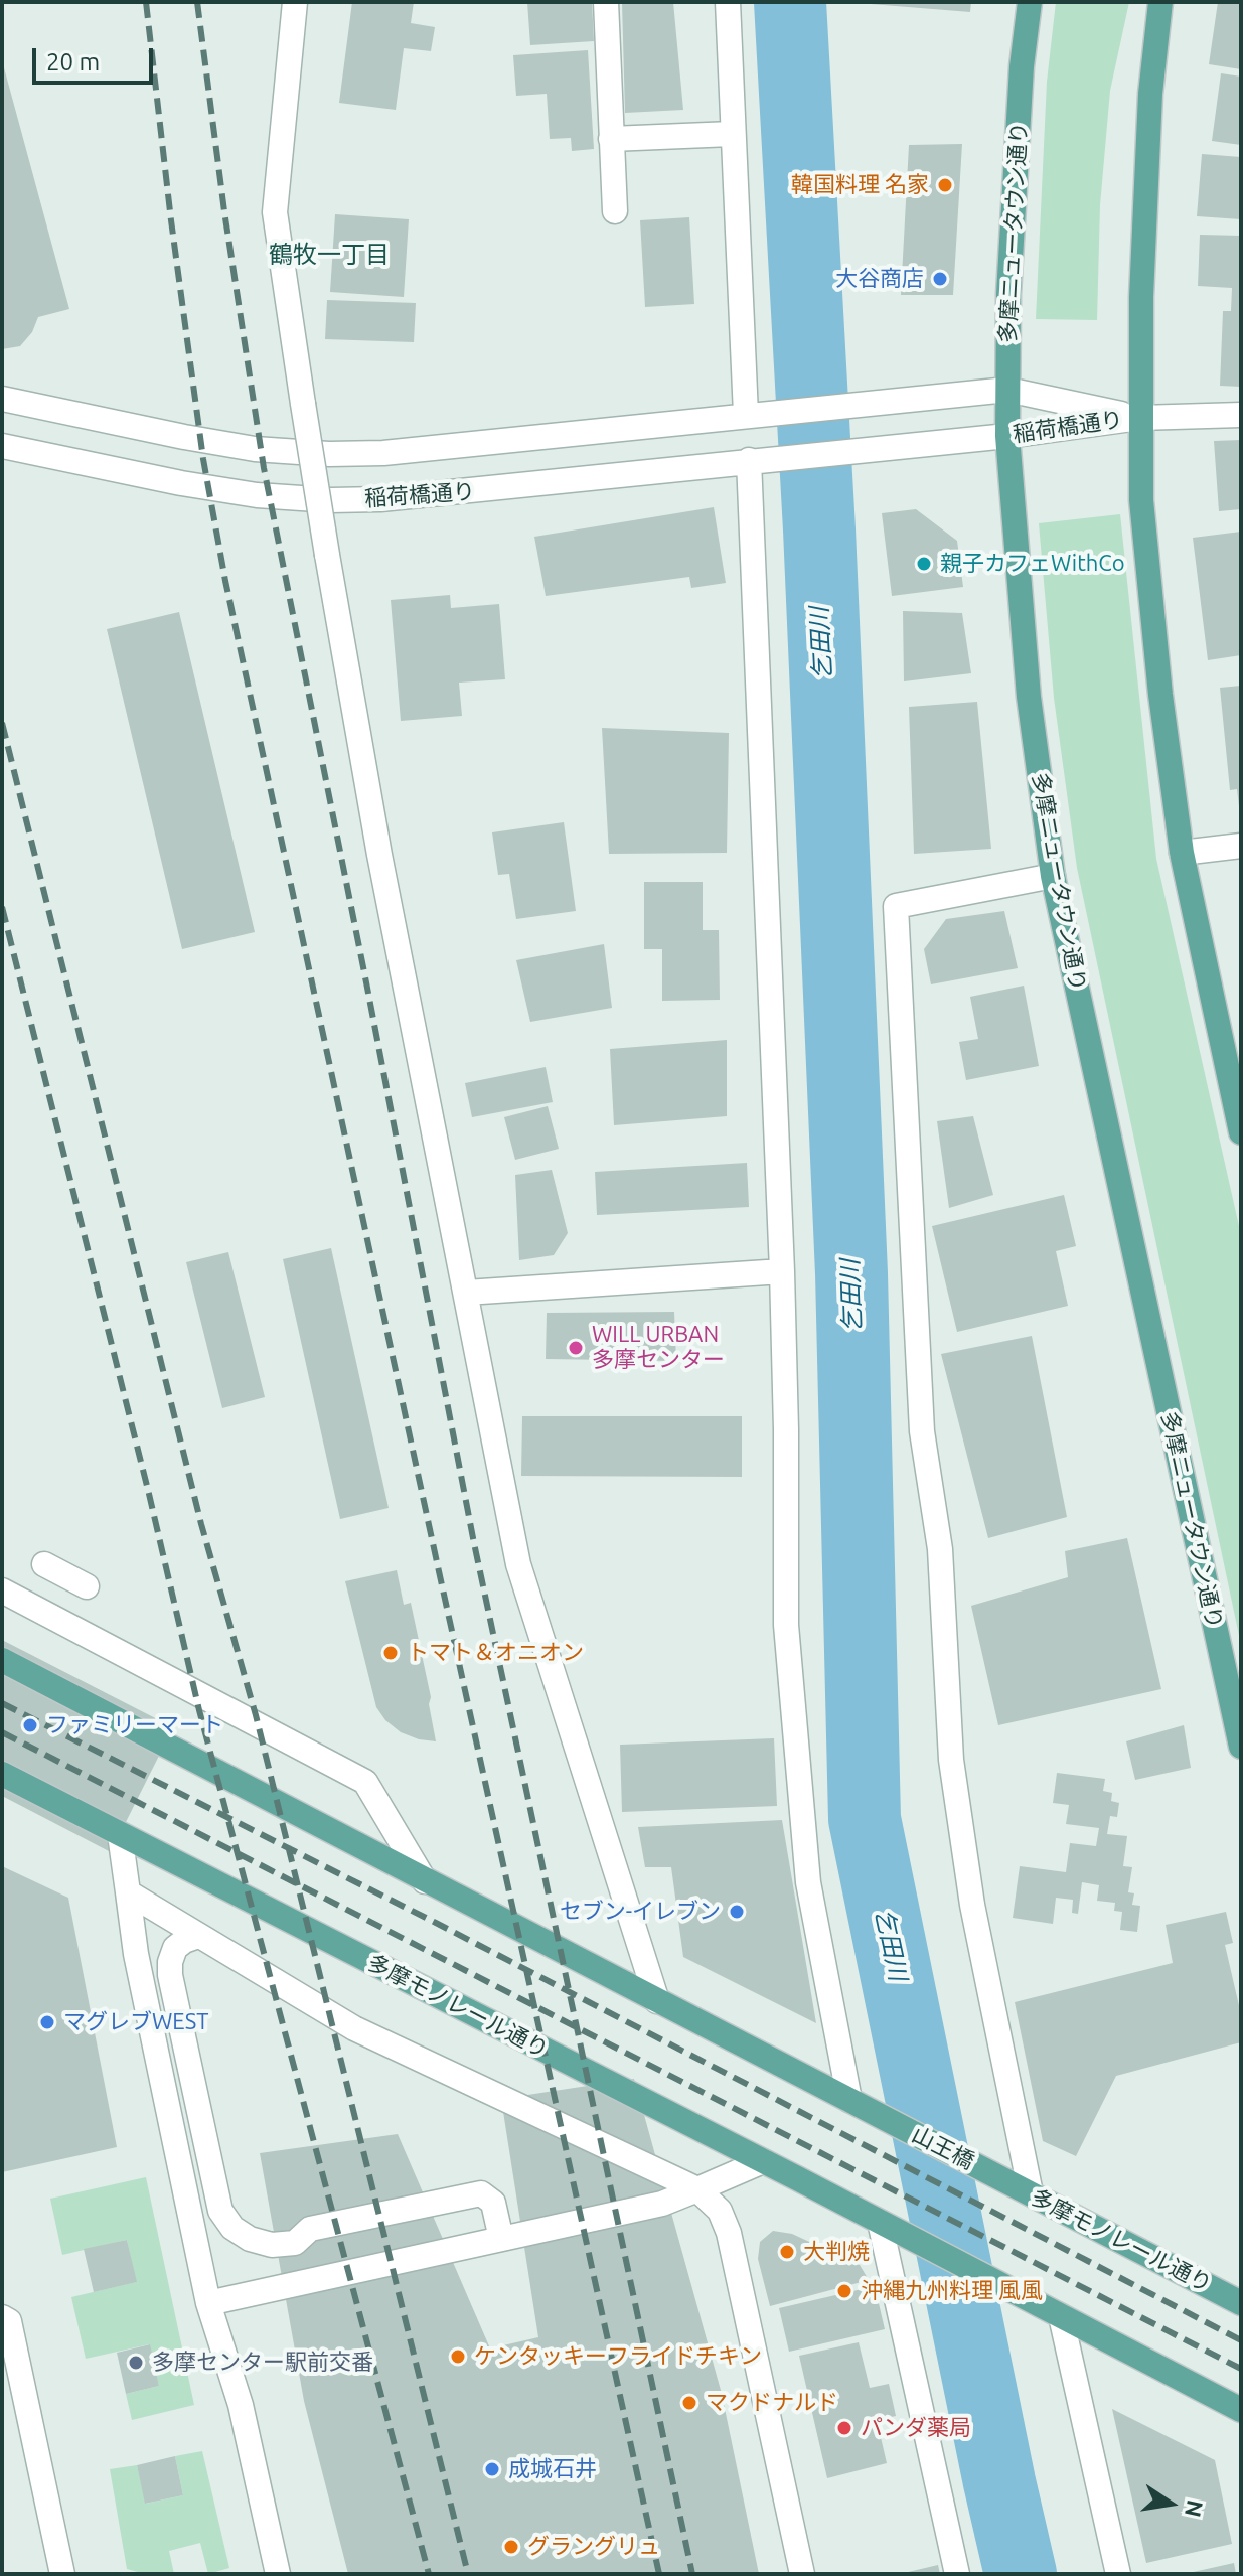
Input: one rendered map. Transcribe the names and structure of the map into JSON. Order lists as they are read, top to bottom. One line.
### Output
{"streets":{"main road":["多摩ニュータウン通り","多摩モノレール通り","山王橋"],"street":["稲荷橋通り"]},"crossings":[["多摩ニュータウン通り","稲荷橋通り"],["多摩モノレール通り","山王橋"]],"districts":["鶴牧一丁目"],"water":["乞田川"],"places":["韓国料理 名家","大谷商店","親子カフェWithCo","WILL URBAN 多摩センター","トマト＆オニオン","ファミリーマート","セブン-イレブン","マグレブWEST","大判焼","沖縄九州料理 風風","ケンタッキーフライドチキン","多摩センター駅前交番","マクドナルド","パンダ薬局","成城石井","グラングリュ"],"scale_bar":"20 m","north":"right"}
